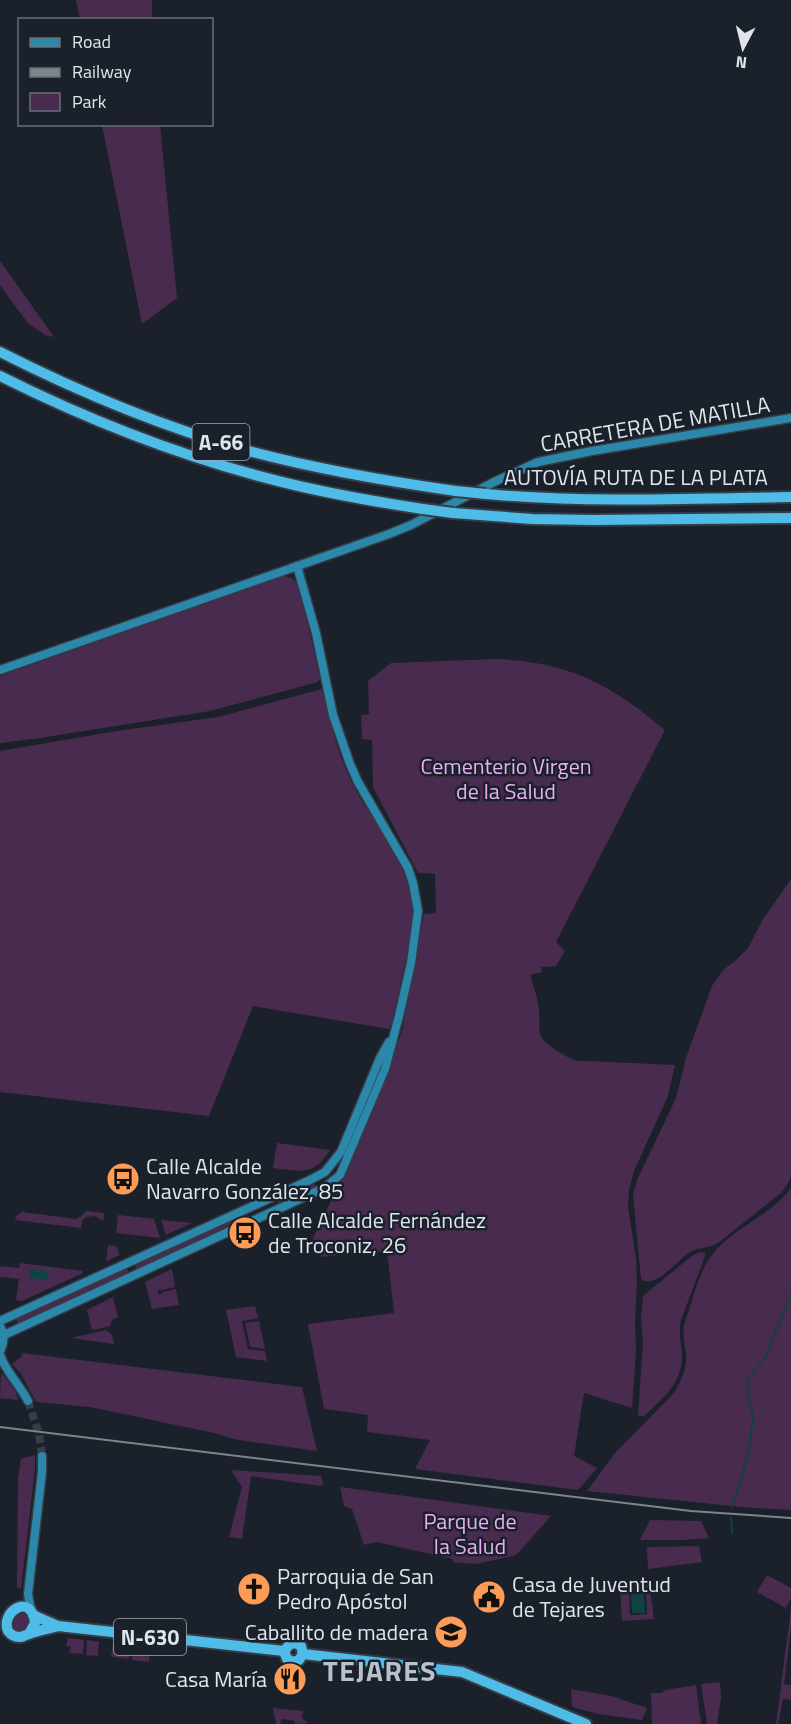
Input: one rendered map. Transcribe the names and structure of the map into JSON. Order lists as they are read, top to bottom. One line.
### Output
{"streets":{"highway":["A-66","AUTOVÍA RUTA DE LA PLATA","N-630"],"main road":["CARRETERA DE MATILLA"]},"districts":["TEJARES"],"parks":["Cementerio Virgen de la Salud","Parque de la Salud"],"places":{"bus stop":["Calle Alcalde Navarro González, 85","Calle Alcalde Fernández de Troconiz, 26"],"church":["Parroquia de San Pedro Apóstol"],"public building":["Casa de Juventud de Tejares"],"school or university":["Caballito de madera"],"restaurant":["Casa María"]},"legend":["Road","Railway","Park"],"north":"bottom"}
